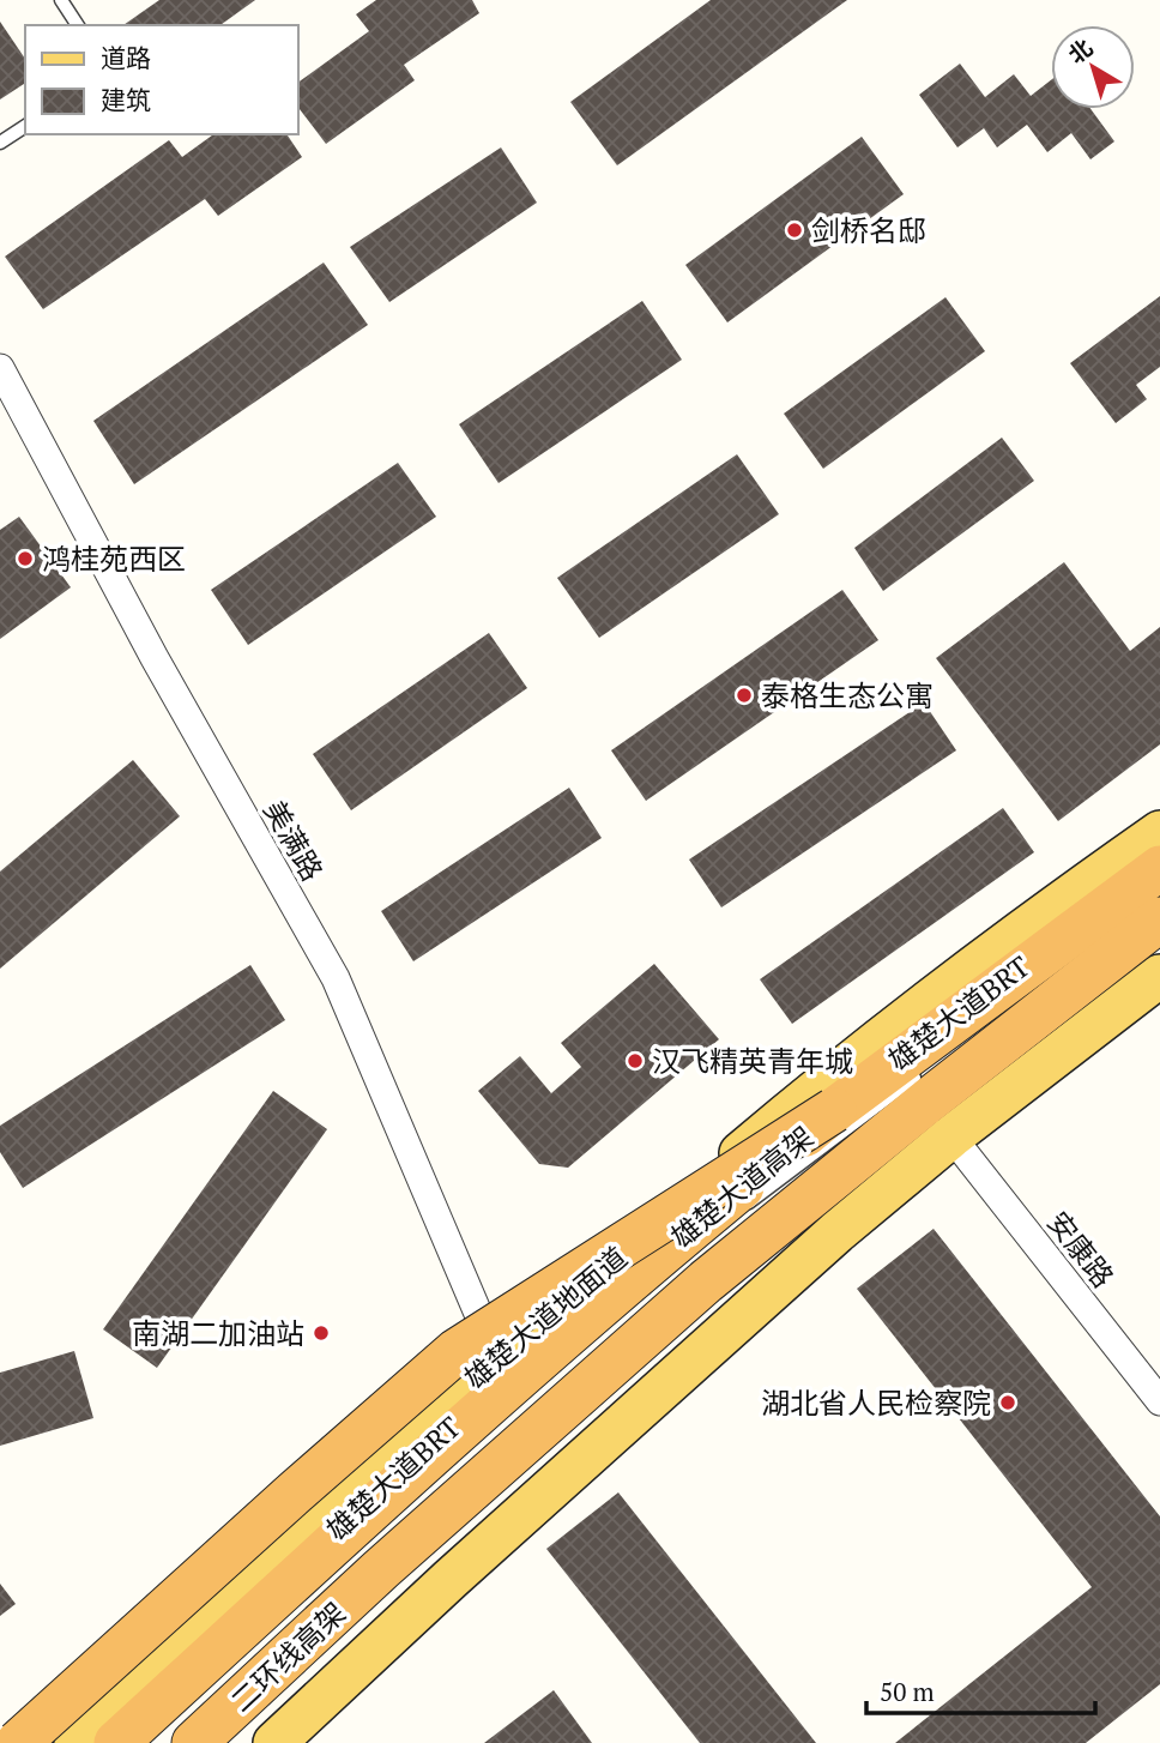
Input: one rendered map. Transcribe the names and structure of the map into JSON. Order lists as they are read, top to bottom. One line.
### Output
{"streets":{"highway":["雄楚大道高架","二环线高架"],"main road":["雄楚大道地面道"],"street":["美满路","安康路"],"lane":["雄楚大道BRT"]},"crossings":[["美满路","雄楚大道地面道"],["雄楚大道高架","二环线高架"]],"places":["剑桥名邸","鸿桂苑西区","泰格生态公寓","汉飞精英青年城","南湖二加油站","湖北省人民检察院"],"legend":["道路","建筑"],"scale_bar":"50 m","north":"top left"}
